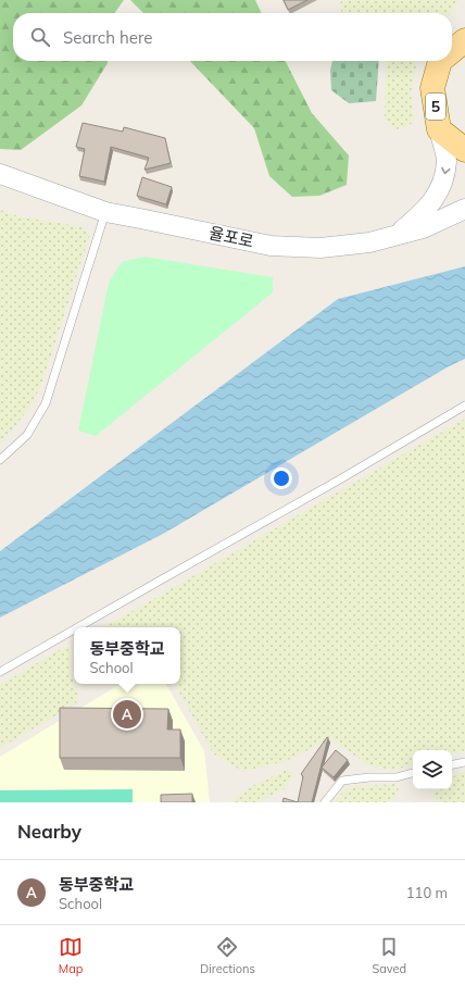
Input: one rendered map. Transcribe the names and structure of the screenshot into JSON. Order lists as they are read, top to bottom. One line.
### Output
{"streets":{"main road":["5"],"street":["율포로"]},"page":{"search":"Search here","popup":["동부중학교","School"],"pins":"A","heading":"Nearby","list":[{"mark":"A","name":"동부중학교","note":"School","value":"110 m"}],"nav":["Map","Directions","Saved"]}}
